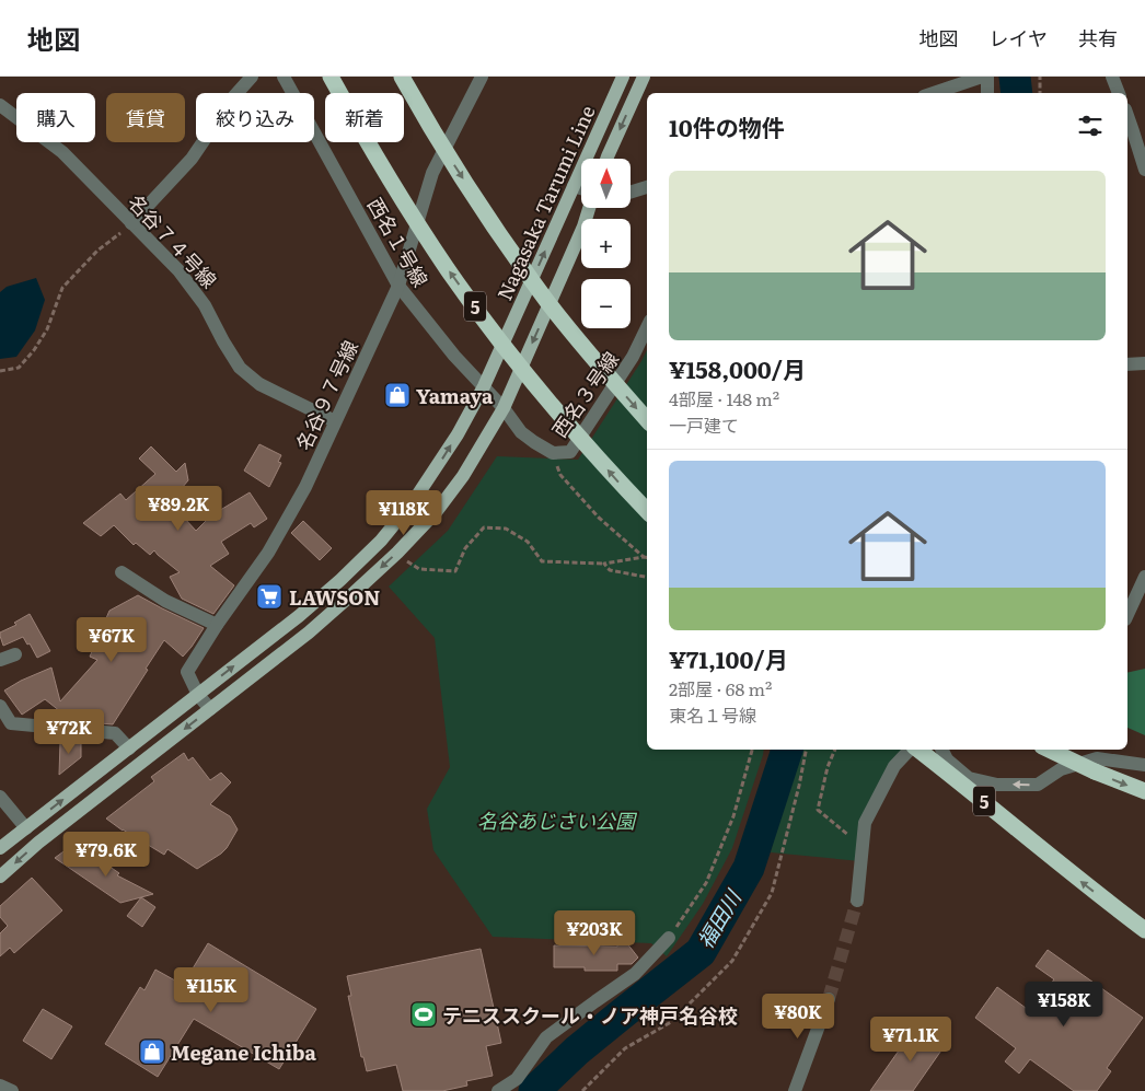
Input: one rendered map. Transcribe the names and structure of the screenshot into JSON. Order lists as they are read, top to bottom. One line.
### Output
{"streets":{"highway":["5"],"main road":["Nagasaka Tarumi Line"],"street":["名谷７４号線","西名１号線","西名３号線","名谷９７号線"]},"crossings":[["Nagasaka Tarumi Line","西名１号線"],["Nagasaka Tarumi Line","名谷９７号線"],["名谷７４号線","名谷９７号線"],["西名１号線","西名３号線"],["西名１号線","名谷９７号線"]],"water":["福田川"],"parks":["名谷あじさい公園"],"places":{"shop":["Yamaya","Megane Ichiba"],"supermarket":["LAWSON"],"sports":["テニススクール・ノア神戸名谷校"]},"north":"top","page":{"header":"地図","nav":["地図","レイヤ","共有"],"chip":["購入","賃貸","絞り込み","新着"],"heading":"10件の物件","map_buttons":["+","−"],"list":[{"name":"¥158,000/月","note":"4部屋 · 148 m² · 一戸建て"},{"name":"¥71,100/月","note":"2部屋 · 68 m² · 東名１号線"}],"price":["¥89.2K","¥118K","¥67K","¥72K","¥79.6K","¥203K","¥115K","¥158K","¥80K","¥71.1K"]}}
